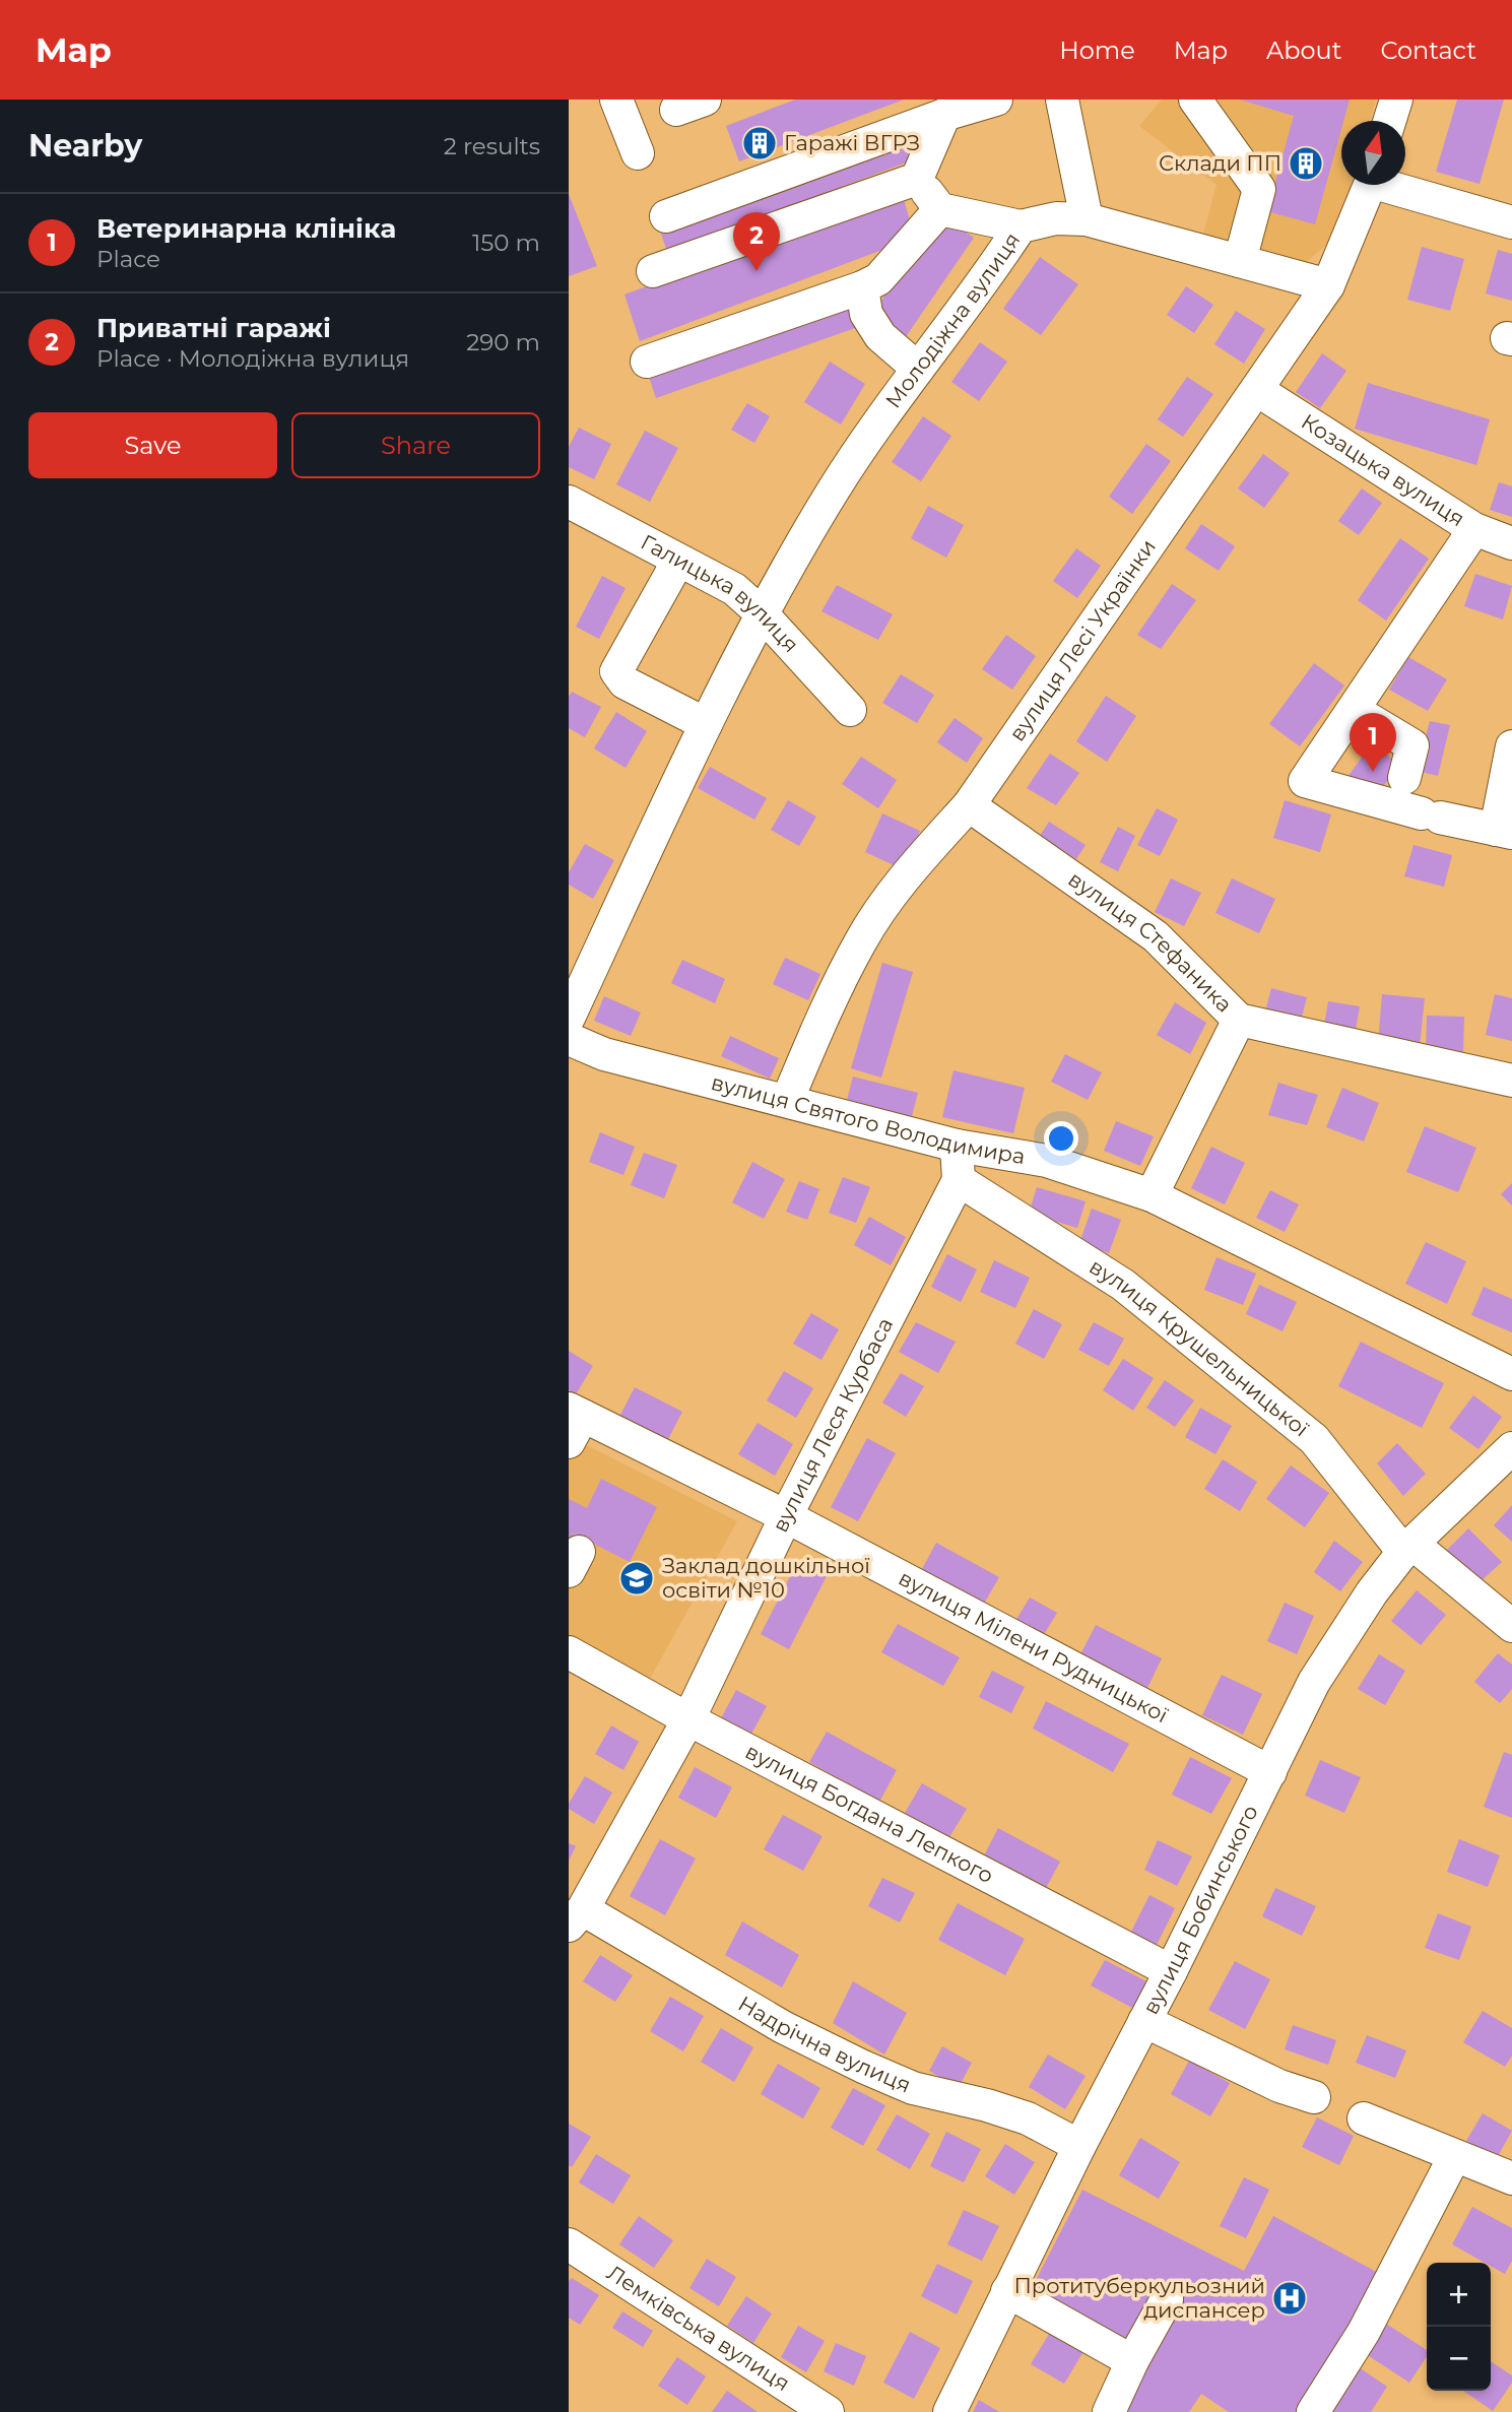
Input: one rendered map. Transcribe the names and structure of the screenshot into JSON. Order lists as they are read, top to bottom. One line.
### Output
{"streets":{"street":["Молодіжна вулиця","Козацька вулиця","Галицька вулиця","вулиця Лесі Українки","вулиця Стефаника","вулиця Святого Володимира","вулиця Крушельницької","вулиця Леся Курбаса","вулиця Мілени Рудницької","вулиця Богдана Лепкого","вулиця Бобинського","Надрічна вулиця","Лемківська вулиця"]},"crossings":[["Молодіжна вулиця","Галицька вулиця"],["Молодіжна вулиця","вулиця Лесі Українки"],["Козацька вулиця","вулиця Лесі Українки"],["вулиця Лесі Українки","вулиця Стефаника"],["вулиця Лесі Українки","вулиця Святого Володимира"],["вулиця Святого Володимира","вулиця Леся Курбаса"],["вулиця Крушельницької","вулиця Леся Курбаса"],["вулиця Крушельницької","вулиця Бобинського"],["вулиця Леся Курбаса","вулиця Мілени Рудницької"],["вулиця Леся Курбаса","вулиця Богдана Лепкого"],["вулиця Леся Курбаса","Надрічна вулиця"],["вулиця Мілени Рудницької","вулиця Бобинського"],["вулиця Богдана Лепкого","вулиця Бобинського"],["вулиця Бобинського","Надрічна вулиця"]],"places":{"building":["Гаражі ВГРЗ","Склади ПП"],"school or university":["Заклад дошкільної освіти №10"],"hospital":["Протитуберкульозний диспансер"]},"north":"top","page":{"header":"Map","nav":["Home","Map","About","Contact"],"heading":["Nearby","2 results"],"list":[{"mark":"1","name":"Ветеринарна клініка","note":"Place","value":"150 m"},{"mark":"2","name":"Приватні гаражі","note":"Place · Молодіжна вулиця","value":"290 m"}],"pins":["2","1"],"buttons":["Save","Share"],"map_buttons":["+","−"]}}
